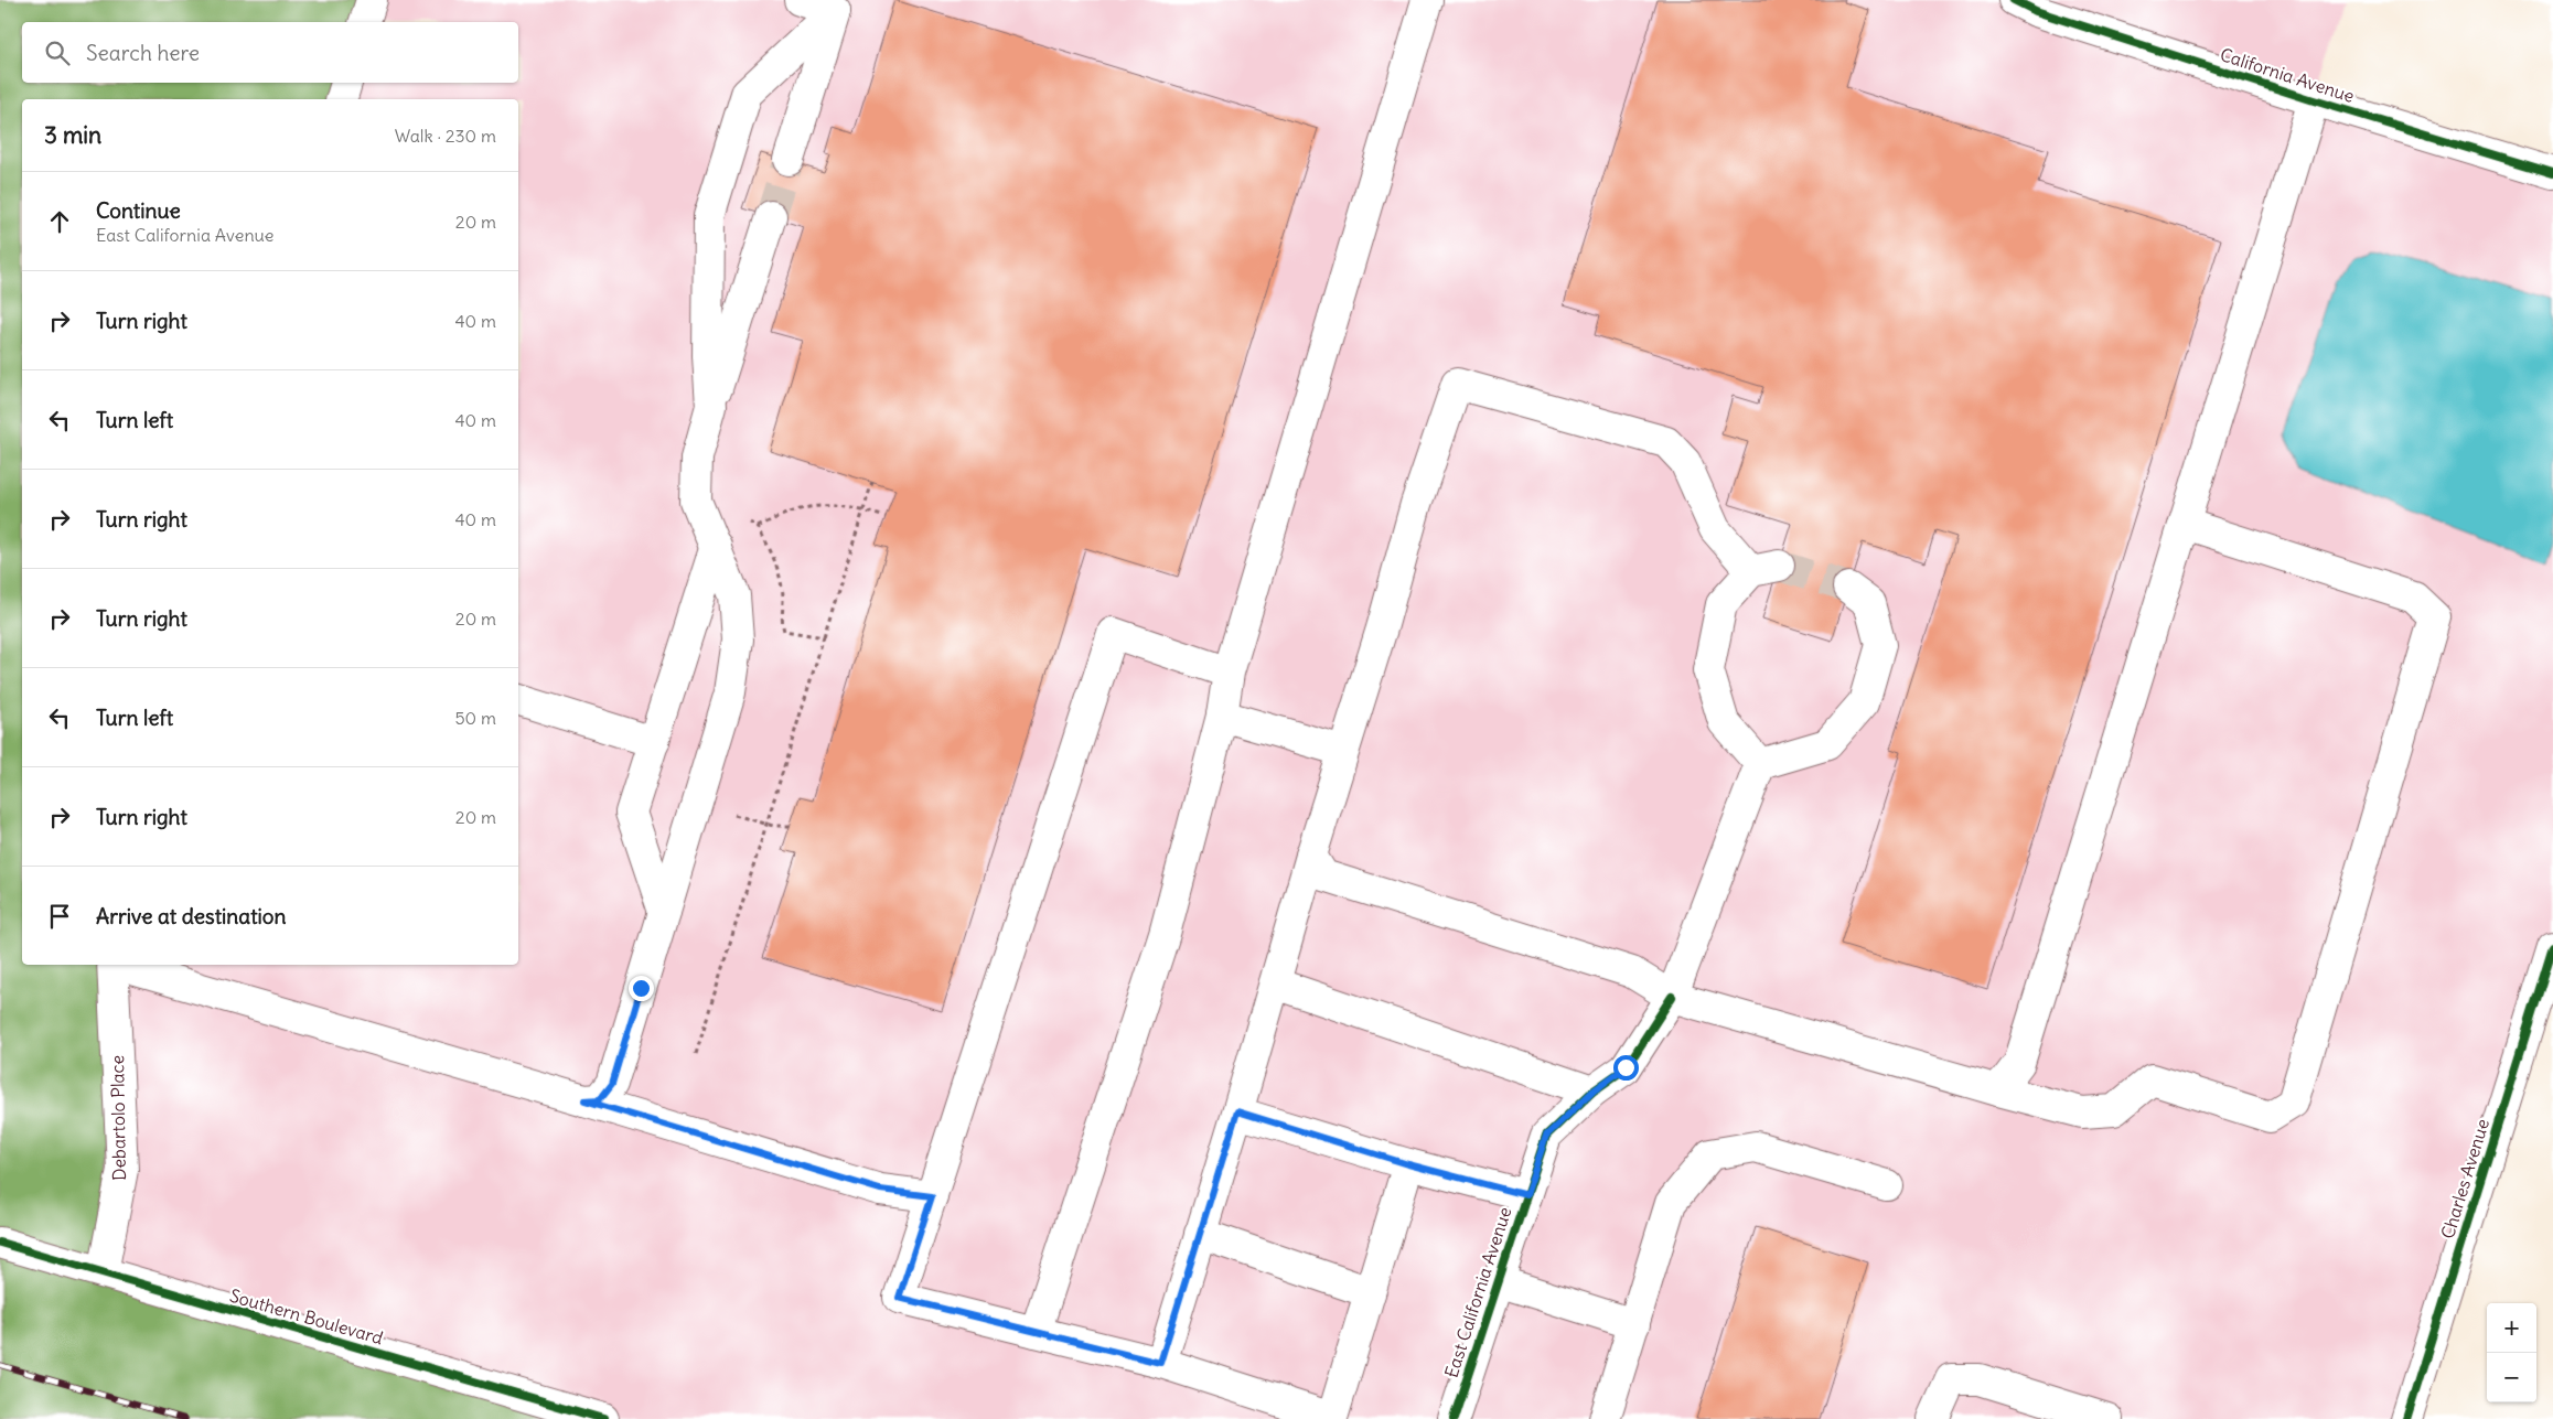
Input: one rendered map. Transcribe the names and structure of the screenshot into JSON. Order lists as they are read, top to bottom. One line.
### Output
{"streets":{"street":["California Avenue","Debartolo Place","Charles Avenue","East California Avenue","Southern Boulevard"]},"crossings":[["Debartolo Place","Southern Boulevard"]],"page":{"search":"Search here","heading":["3 min","Walk · 230 m"],"list":[["Continue","East California Avenue","20 m"],["Turn right","40 m"],["Turn left","40 m"],["Turn right","40 m"],["Turn right","20 m"],["Turn left","50 m"],["Turn right","20 m"],"Arrive at destination"],"map_buttons":["+","−"]}}
